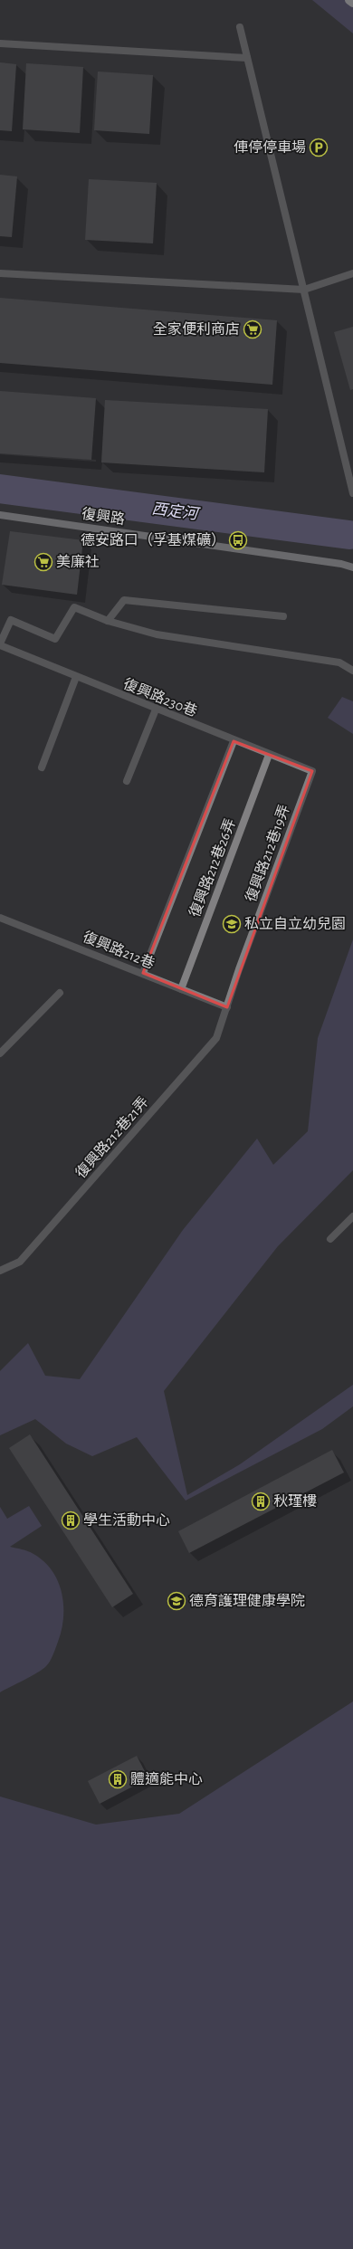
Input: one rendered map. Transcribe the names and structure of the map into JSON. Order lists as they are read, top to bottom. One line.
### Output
{"streets":{"street":["復興路","復興路230巷","復興路212巷19弄","復興路212巷26弄","復興路212巷","復興路212巷21弄"]},"crossings":[["復興路230巷","復興路212巷19弄"],["復興路230巷","復興路212巷26弄"],["復興路212巷19弄","復興路212巷"],["復興路212巷19弄","復興路212巷21弄"],["復興路212巷26弄","復興路212巷"],["復興路212巷","復興路212巷21弄"]],"water":["西定河"],"places":{"parking":["俥停停車場"],"supermarket":["全家便利商店","美廉社"],"bus stop":["德安路口（孚基煤礦）"],"school or university":["私立自立幼兒園","德育護理健康學院"],"building":["秋瑾樓","學生活動中心","體適能中心"]}}
